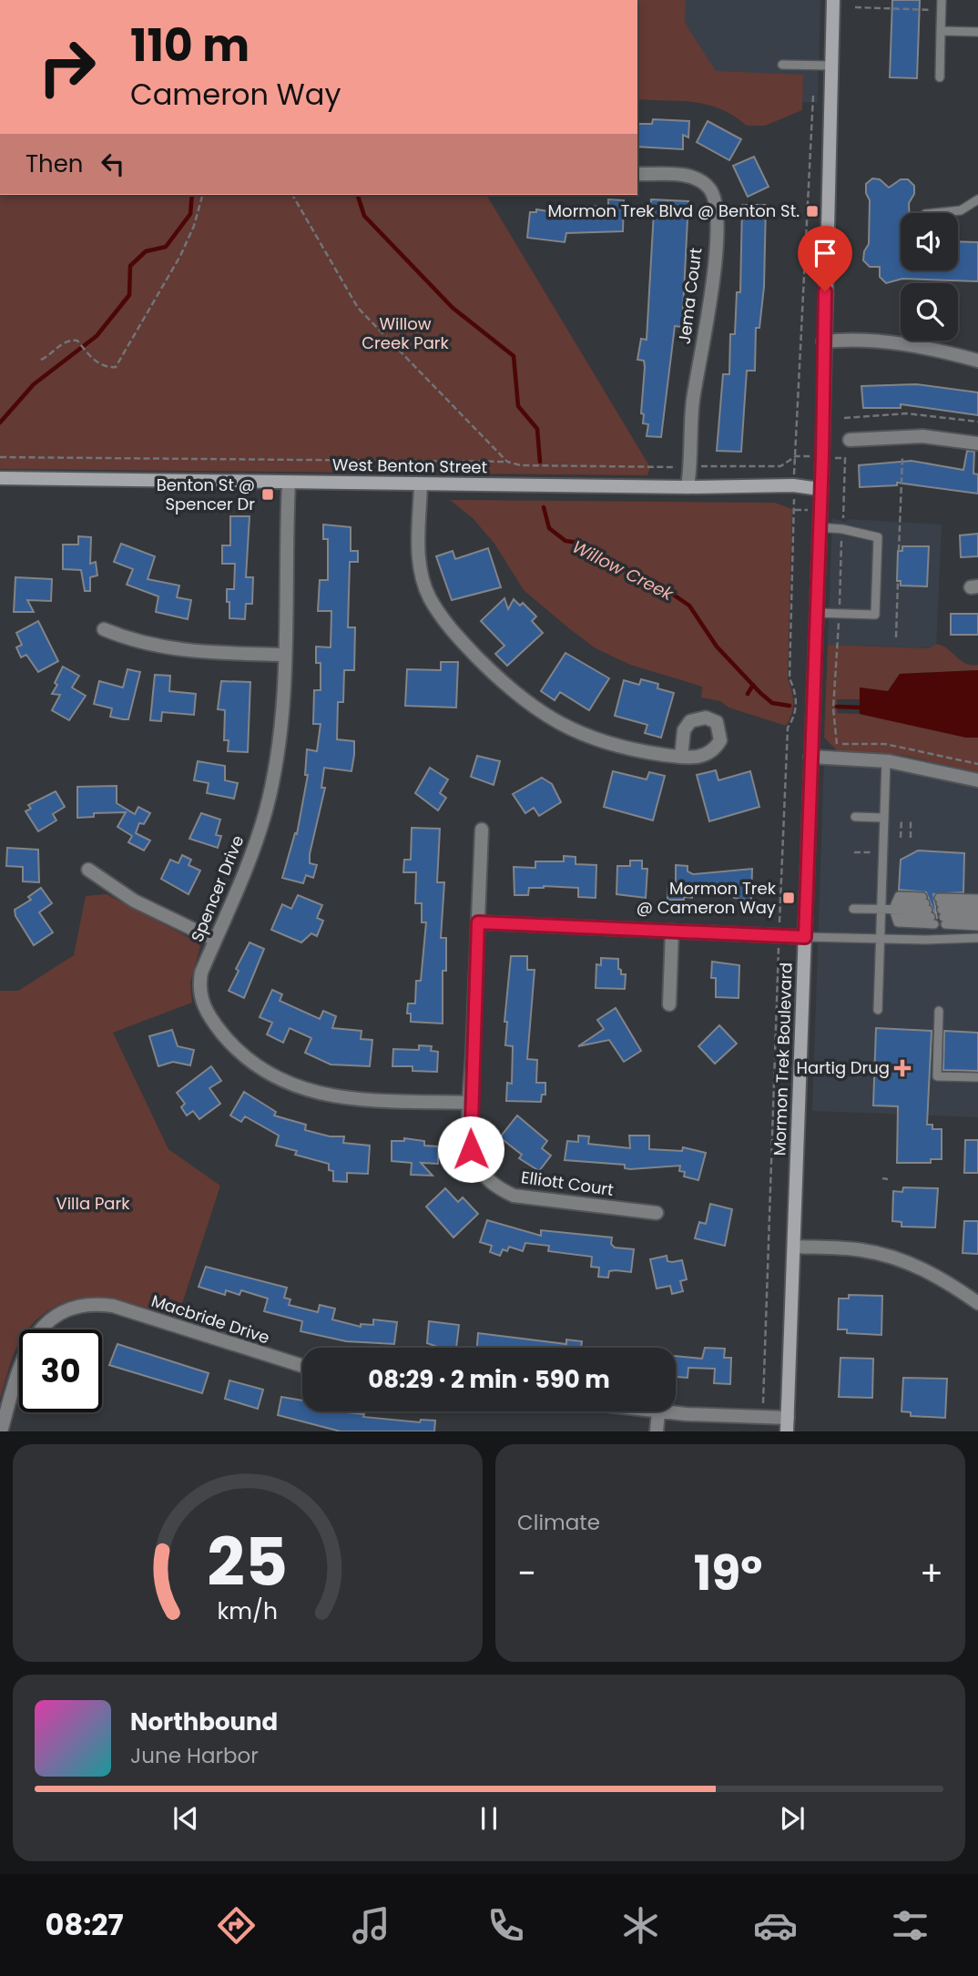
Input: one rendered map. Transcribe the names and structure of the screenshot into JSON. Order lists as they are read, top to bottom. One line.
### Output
{"streets":{"main road":["West Benton Street","Mormon Trek Boulevard"],"street":["Jema Court","Spencer Drive","Elliott Court","Macbride Drive"]},"crossings":[["Jema Court","West Benton Street"],["West Benton Street","Spencer Drive"],["West Benton Street","Mormon Trek Boulevard"],["Spencer Drive","Elliott Court"]],"water":["Willow Creek"],"parks":["Willow Creek Park","Villa Park"],"places":{"transit":["Mormon Trek Blvd @ Benton St.","Benton St @ Spencer Dr","Mormon Trek @ Cameron Way"],"health":["Hartig Drug"]},"page":{"turn":["110 m","Cameron Way"],"then":"Then","limit":"30","trip":"08:29 · 2 min · 590 m","tile":"Climate","heat":["−","19°","+"],"song":["Northbound","June Harbor"],"tabs":"08:27","gauge":["25","km/h"]}}
